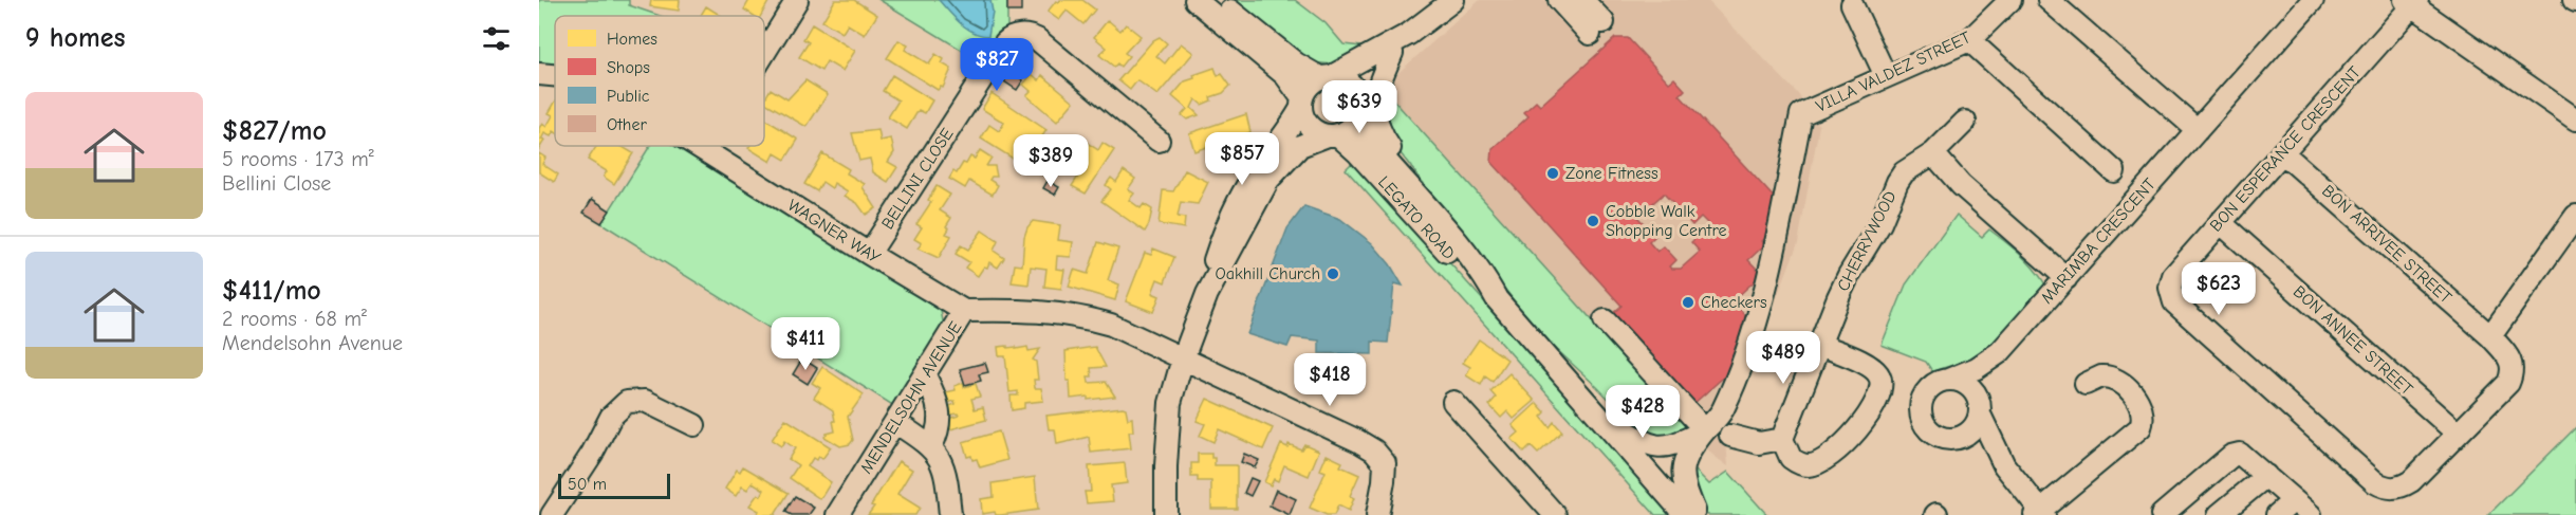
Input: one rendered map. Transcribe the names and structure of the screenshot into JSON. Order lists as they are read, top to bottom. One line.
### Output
{"streets":{"street":["VILLA VALDEZ STREET","BON ESPERANCE CRESCENT","BELLINI CLOSE","LEGATO ROAD","WAGNER WAY","CHERRYWOOD","MARIMBA CRESCENT","BON ARRIVEE STREET","BON ANNEE STREET","MENDELSOHN AVENUE"]},"crossings":[["BON ESPERANCE CRESCENT","BON ARRIVEE STREET"],["BON ESPERANCE CRESCENT","BON ANNEE STREET"],["BELLINI CLOSE","WAGNER WAY"],["WAGNER WAY","MENDELSOHN AVENUE"]],"places":["Zone Fitness","Cobble Walk Shopping Centre","Oakhill Church","Checkers"],"legend":["Homes","Shops","Public","Other"],"scale_bar":"50 m","page":{"heading":"9 homes","price":["$827","$639","$857","$389","$623","$411","$489","$418","$428"],"list":[{"name":"$827/mo","note":"5 rooms · 173 m² · Bellini Close"},{"name":"$411/mo","note":"2 rooms · 68 m² · Mendelsohn Avenue"}],"scale":"50 m"}}
